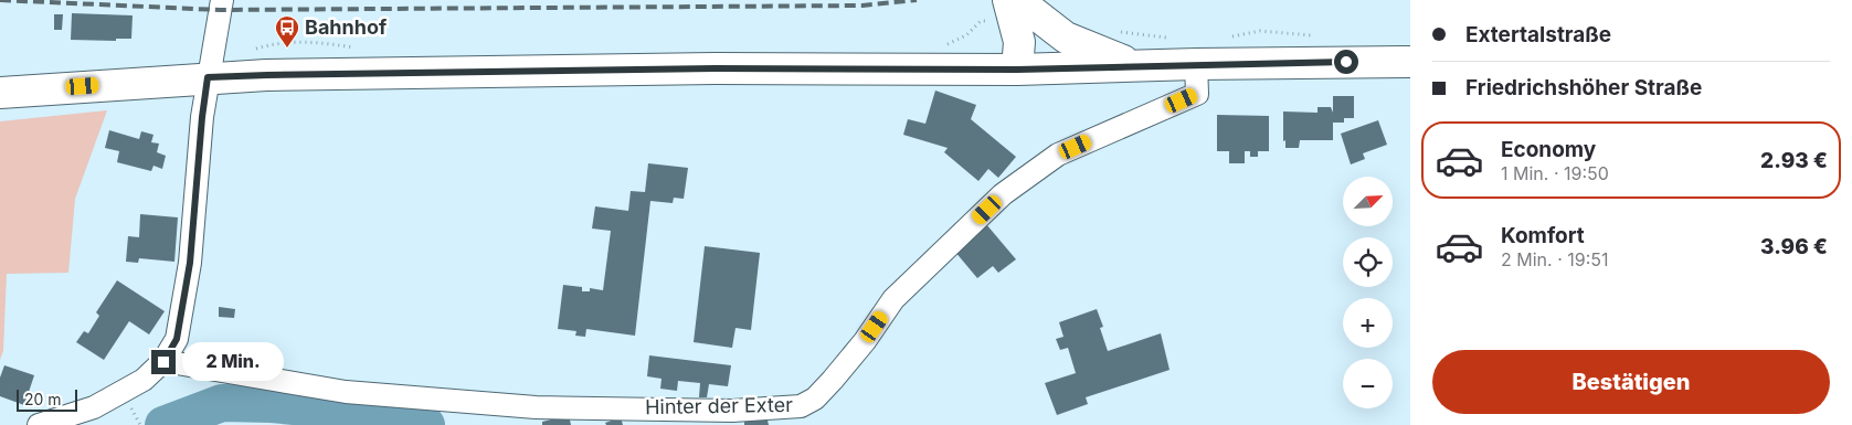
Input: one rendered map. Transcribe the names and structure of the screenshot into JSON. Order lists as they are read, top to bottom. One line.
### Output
{"streets":{"street":["Hinter der Exter"]},"places":{"bus stop":["Bahnhof"]},"scale_bar":"20 m","north":"top right","page":{"banner":["Extertalstraße","Friedrichshöher Straße"],"list":[{"name":"Economy","note":"1 Min. · 19:50","value":"2.93 €"},{"name":"Komfort","note":"2 Min. · 19:51","value":"3.96 €"}],"map_buttons":["+","−"],"buttons":"Bestätigen","bubble":"2 Min.","scale":"20 m"}}
